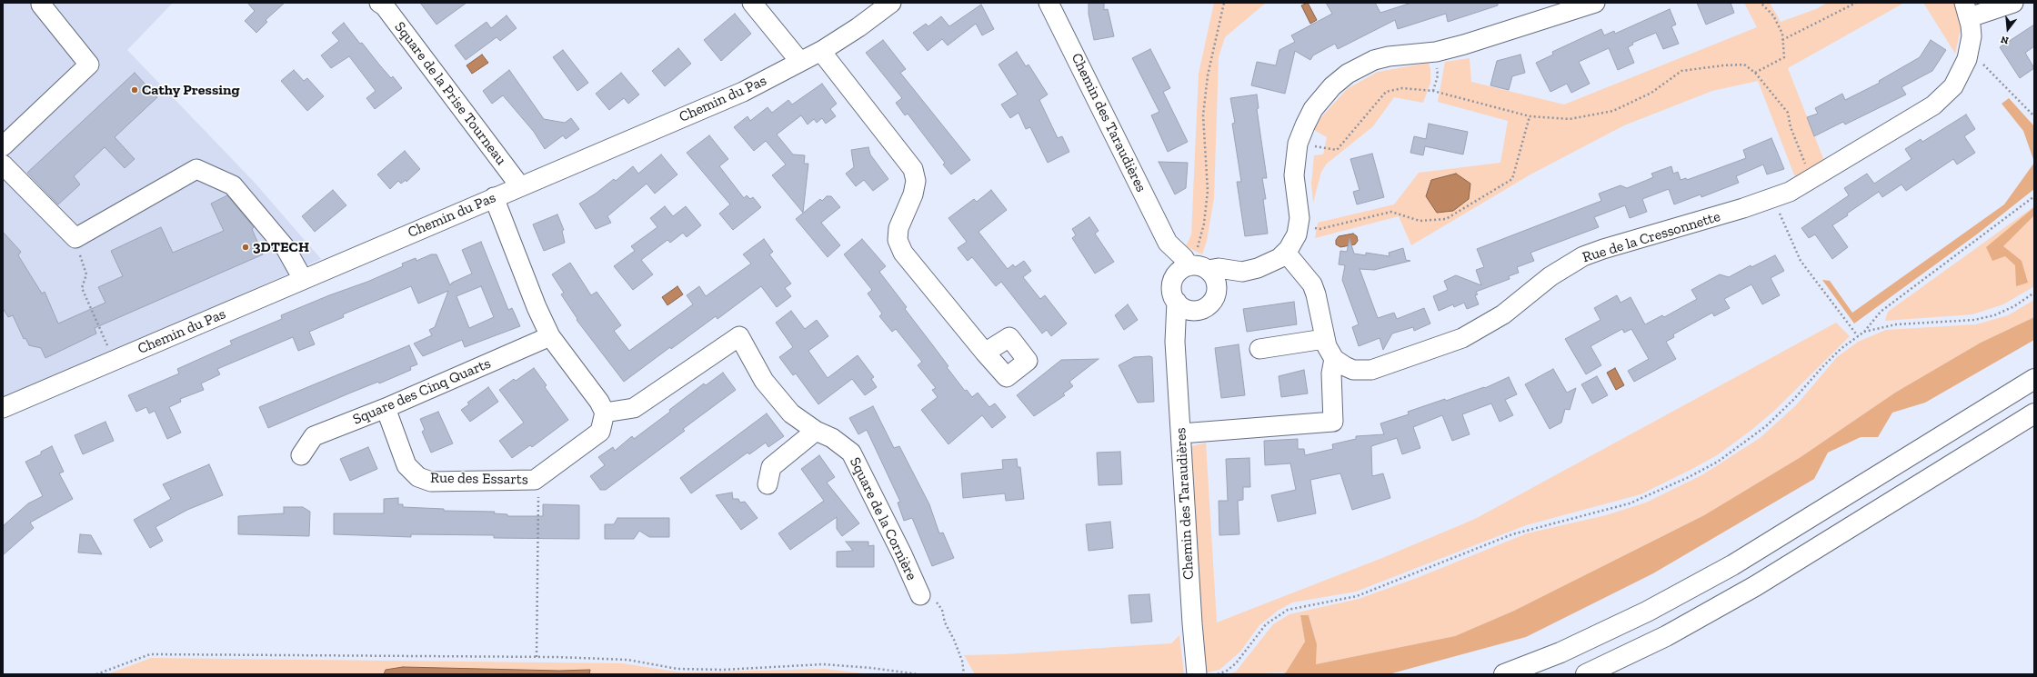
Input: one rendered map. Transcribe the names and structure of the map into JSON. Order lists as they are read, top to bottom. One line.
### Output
{"streets":{"street":["Square de la Prise Tourneau","Chemin du Pas","Chemin des Taraudières","Rue de la Cressonnette","Square des Cinq Quarts","Rue des Essarts","Square de la Cornière"]},"crossings":[["Square de la Prise Tourneau","Chemin du Pas"],["Square des Cinq Quarts","Rue des Essarts"],["Rue des Essarts","Square de la Cornière"]],"places":["Cathy Pressing","3DTECH"],"north":"bottom"}
